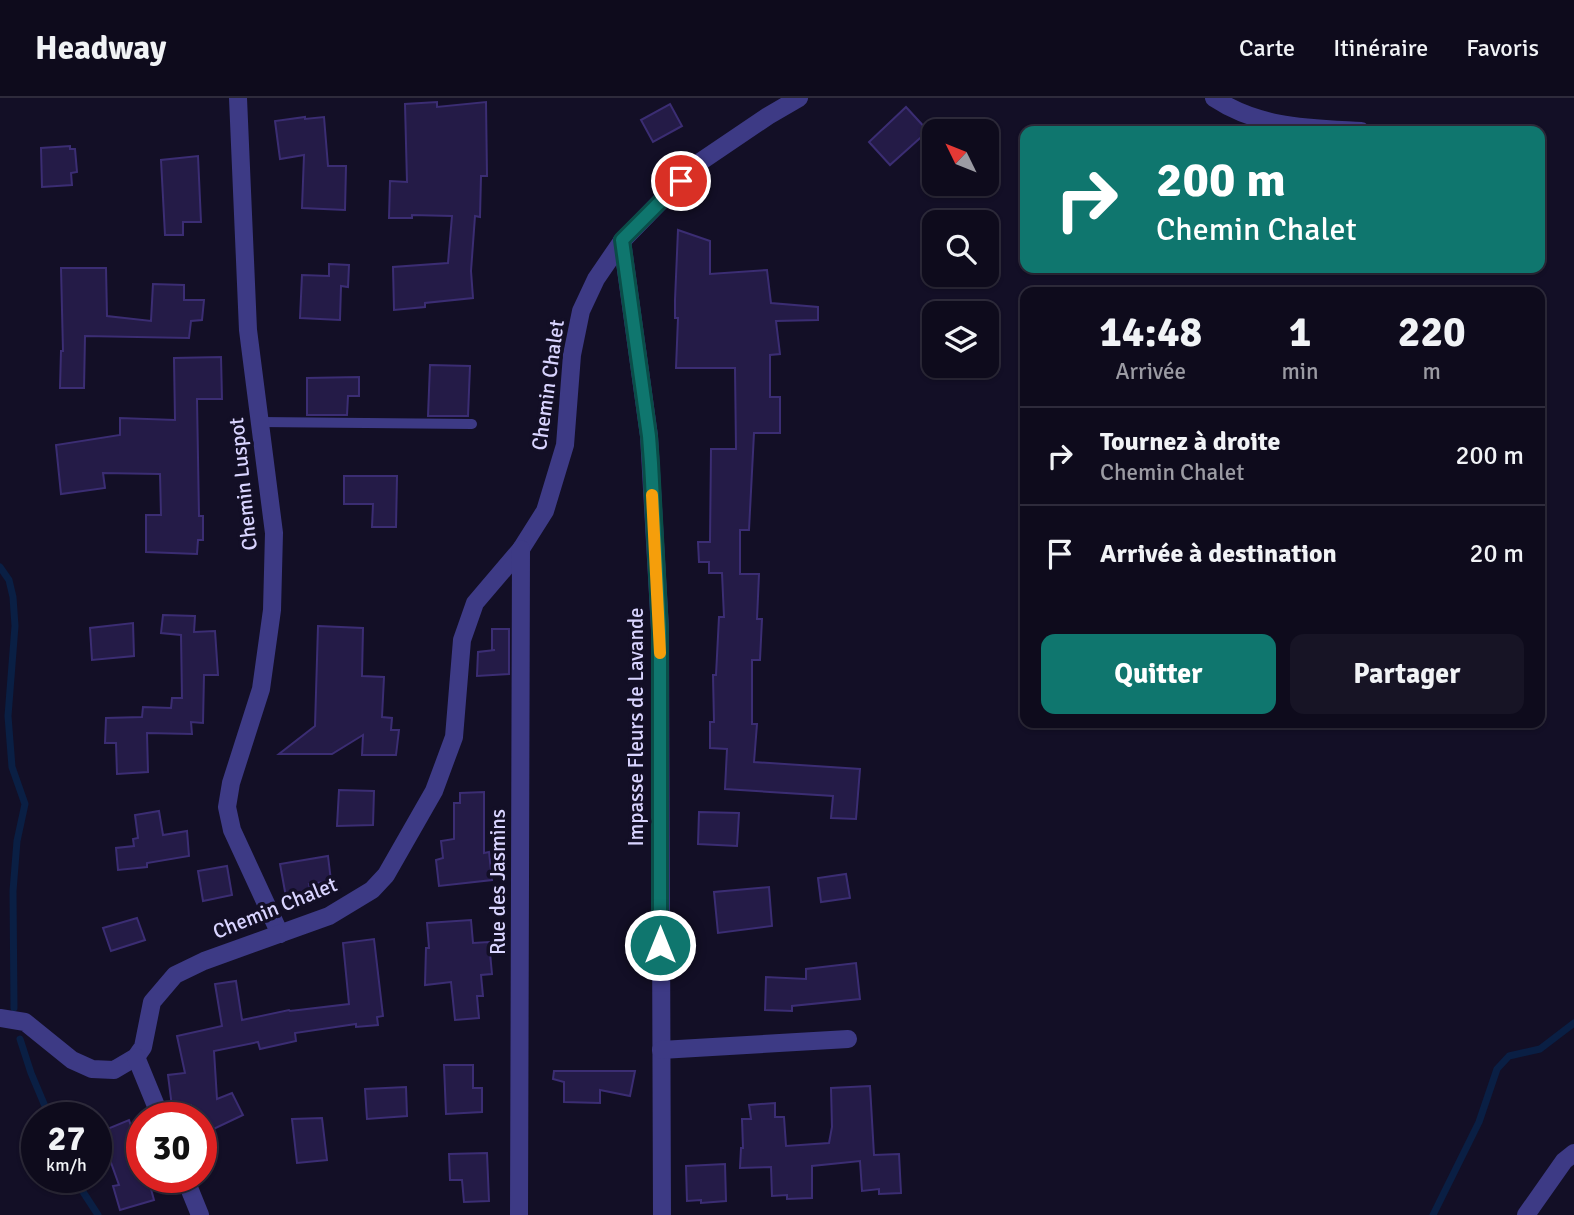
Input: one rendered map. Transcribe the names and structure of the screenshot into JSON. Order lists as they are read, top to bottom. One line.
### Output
{"streets":{"street":["Chemin Chalet","Chemin Luspot","Impasse Fleurs de Lavande","Rue des Jasmins"]},"crossings":[["Chemin Chalet","Chemin Luspot"],["Chemin Chalet","Impasse Fleurs de Lavande"],["Chemin Chalet","Rue des Jasmins"]],"north":"top left","page":{"header":"Headway","nav":["Carte","Itinéraire","Favoris"],"turn":["200 m","Chemin Chalet"],"eta":["14:48","Arrivée","1","min","220","m"],"list":[{"name":"Tournez à droite","note":"Chemin Chalet","value":"200 m"},{"name":"Arrivée à destination","value":"20 m"}],"buttons":["Quitter","Partager"],"speed":"27 km/h","limit":"30"}}
